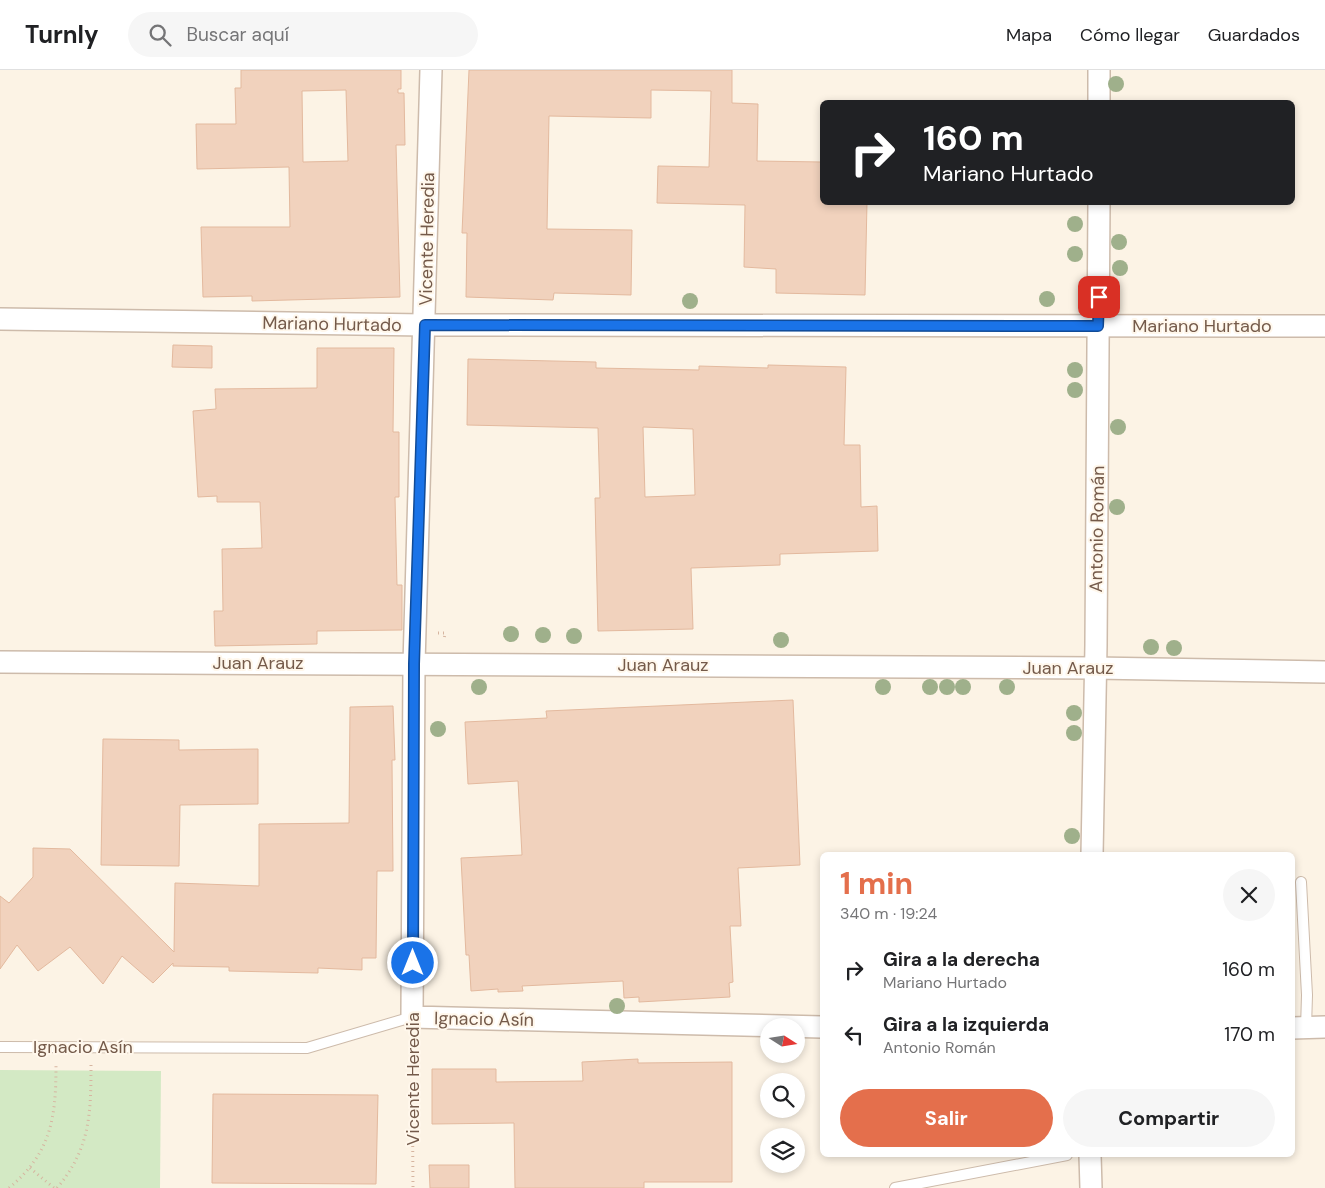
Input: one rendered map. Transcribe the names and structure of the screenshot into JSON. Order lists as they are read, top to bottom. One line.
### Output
{"streets":{"street":["Vicente Heredia","Mariano Hurtado","Antonio Román","Juan Arauz","Ignacio Asín"]},"crossings":[["Vicente Heredia","Mariano Hurtado"],["Vicente Heredia","Juan Arauz"],["Vicente Heredia","Ignacio Asín"],["Mariano Hurtado","Antonio Román"],["Antonio Román","Juan Arauz"]],"north":"right","page":{"header":"Turnly","search":"Buscar aquí","nav":["Mapa","Cómo llegar","Guardados"],"turn":["160 m","Mariano Hurtado"],"heading":["1 min","340 m · 19:24"],"list":[{"name":"Gira a la derecha","note":"Mariano Hurtado","value":"160 m"},{"name":"Gira a la izquierda","note":"Antonio Román","value":"170 m"}],"buttons":["Salir","Compartir"]}}
